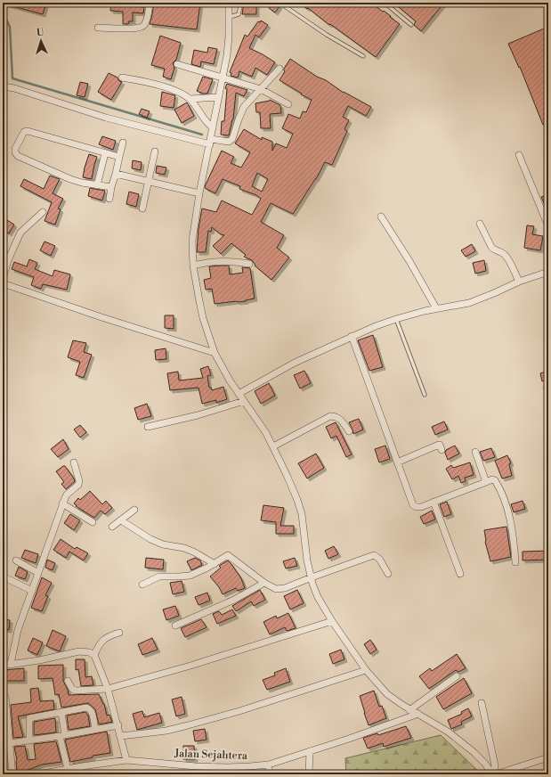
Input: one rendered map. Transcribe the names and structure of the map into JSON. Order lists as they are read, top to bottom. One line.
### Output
{"streets":{"street":["Jalan Sejahtera"]},"north":"top"}
